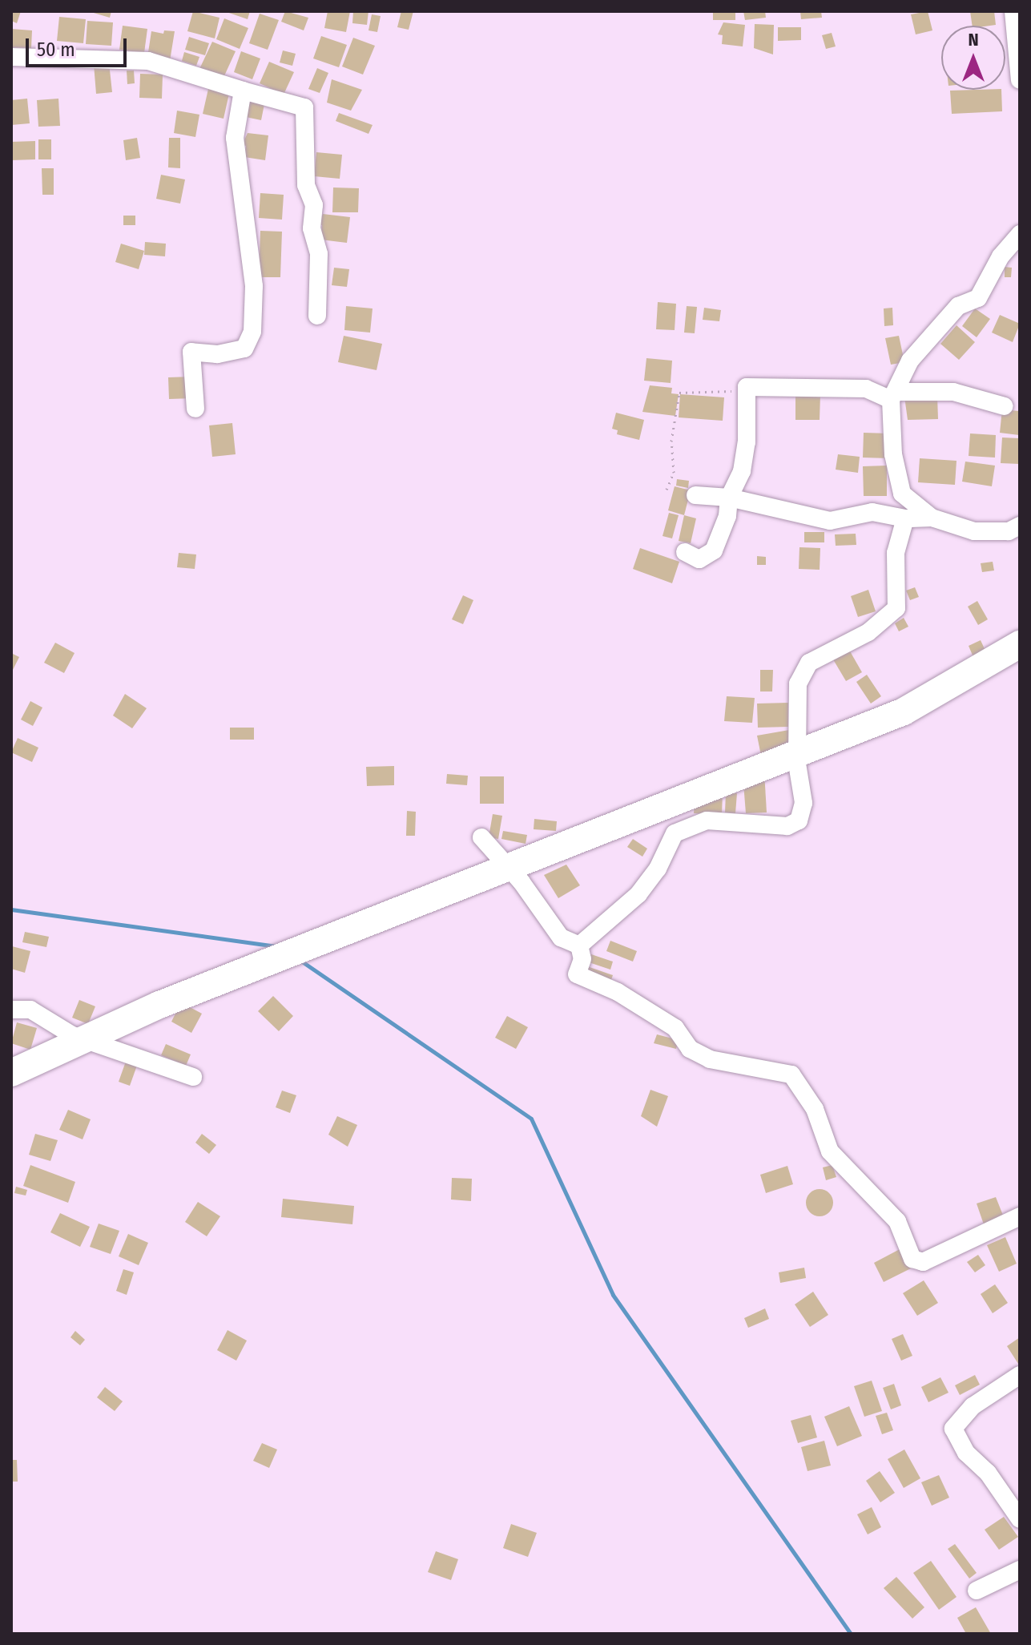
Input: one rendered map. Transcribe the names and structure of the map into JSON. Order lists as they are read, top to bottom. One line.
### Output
{"scale_bar":"50 m","north":"top"}
